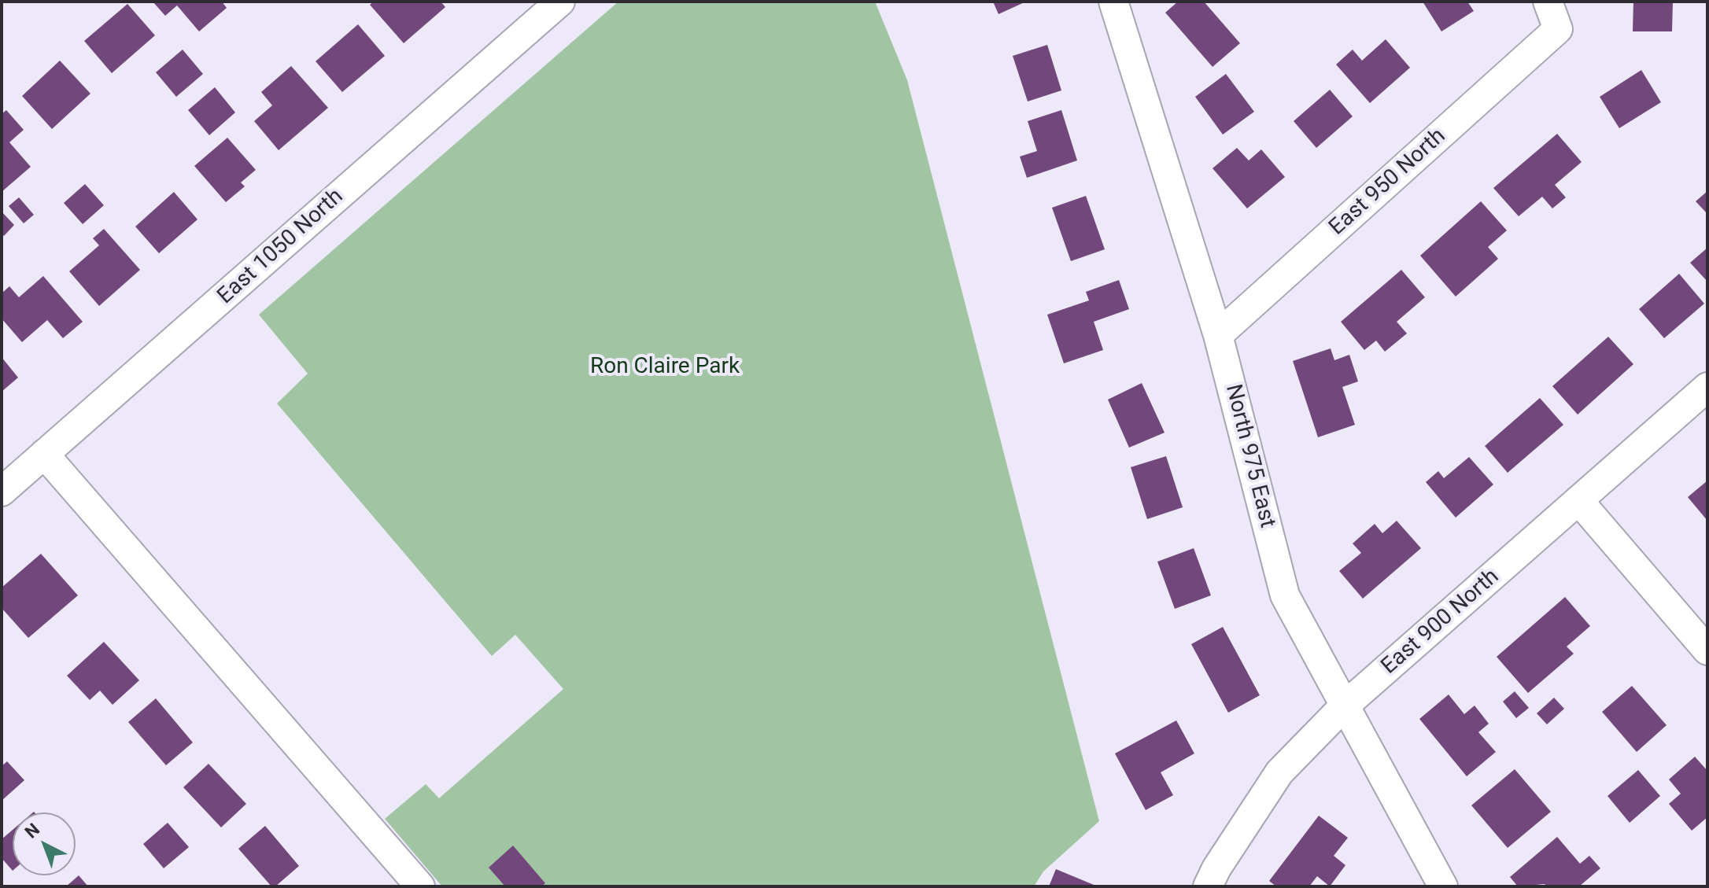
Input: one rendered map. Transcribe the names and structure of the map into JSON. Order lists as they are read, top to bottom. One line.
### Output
{"streets":{"street":["East 950 North","East 1050 North","North 975 East","East 900 North"]},"crossings":[["East 950 North","North 975 East"],["North 975 East","East 900 North"]],"parks":["Ron Claire Park"],"north":"top left"}
